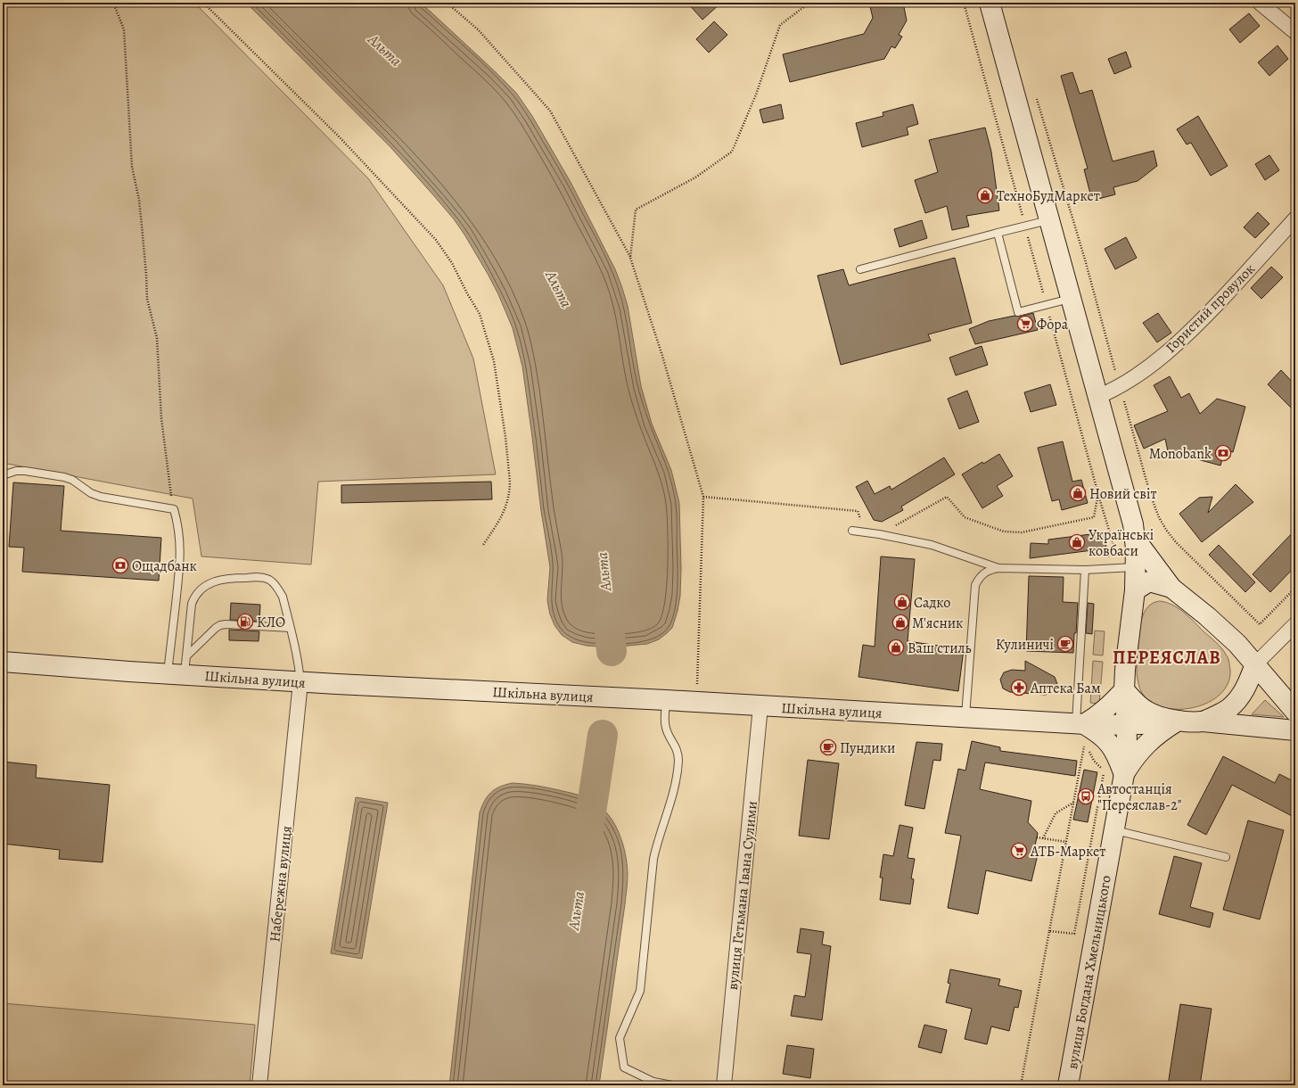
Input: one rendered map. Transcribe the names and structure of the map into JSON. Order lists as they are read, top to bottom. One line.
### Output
{"streets":{"main road":["Шкільна вулиця","вулиця Богдана Хмельницького"],"street":["Гористий провулок","Набережна вулиця","вулиця Гетьмана Івана Сулими"]},"crossings":[["Шкільна вулиця","Набережна вулиця"],["Шкільна вулиця","вулиця Гетьмана Івана Сулими"],["Шкільна вулиця","вулиця Богдана Хмельницького"]],"districts":["ПЕРЕЯСЛАВ"],"water":["Альта"],"places":{"shop":["ТехноБудМаркет","Новий світ","Українські ковбаси","Садко","М'ясник","Ваш стиль"],"supermarket":["Фора","АТБ-Маркет"],"bank":["Monobank","Ощадбанк"],"fuel station":["КЛО"],"cafe":["Кулиничі","Пундики"],"pharmacy":["Аптека Бам"],"bus stop":["Автостанція \"Переяслав-2\""]}}
